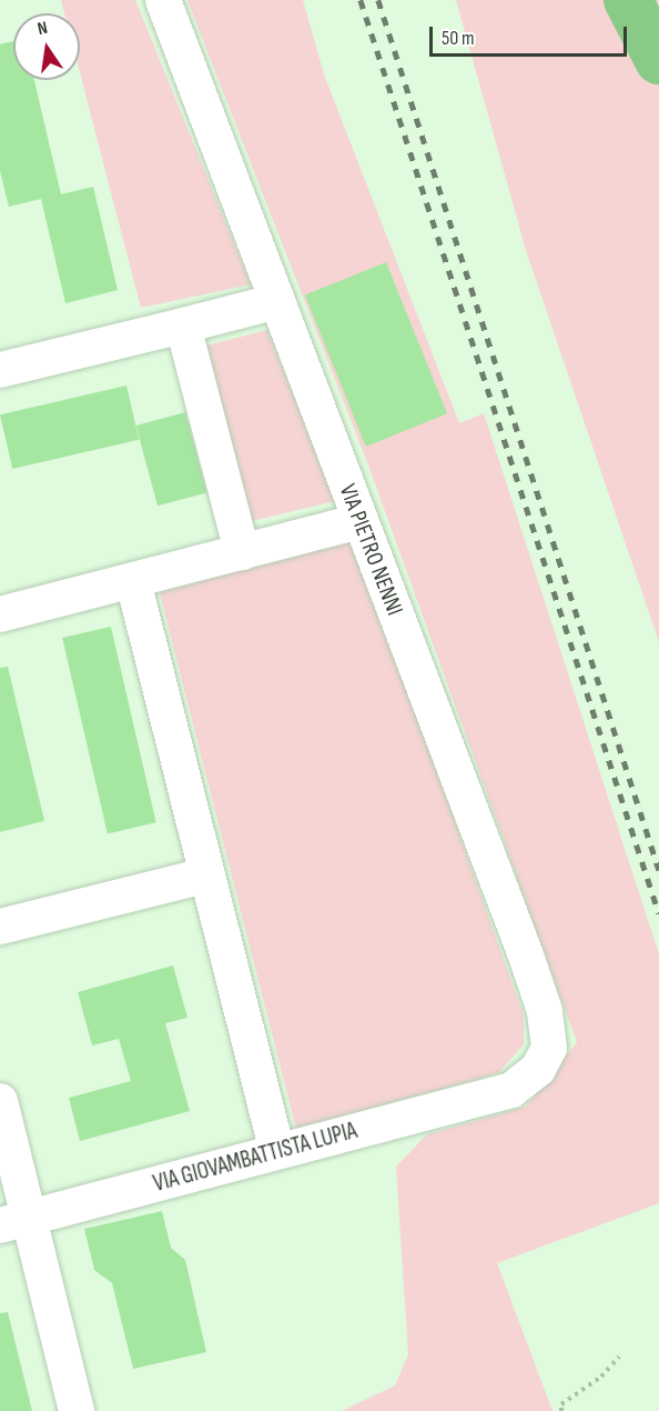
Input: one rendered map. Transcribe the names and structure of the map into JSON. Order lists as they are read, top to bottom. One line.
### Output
{"streets":{"street":["VIA PIETRO NENNI","VIA GIOVAMBATTISTA LUPIA"]},"crossings":[["VIA PIETRO NENNI","VIA GIOVAMBATTISTA LUPIA"]],"scale_bar":"50 m","north":"top"}
